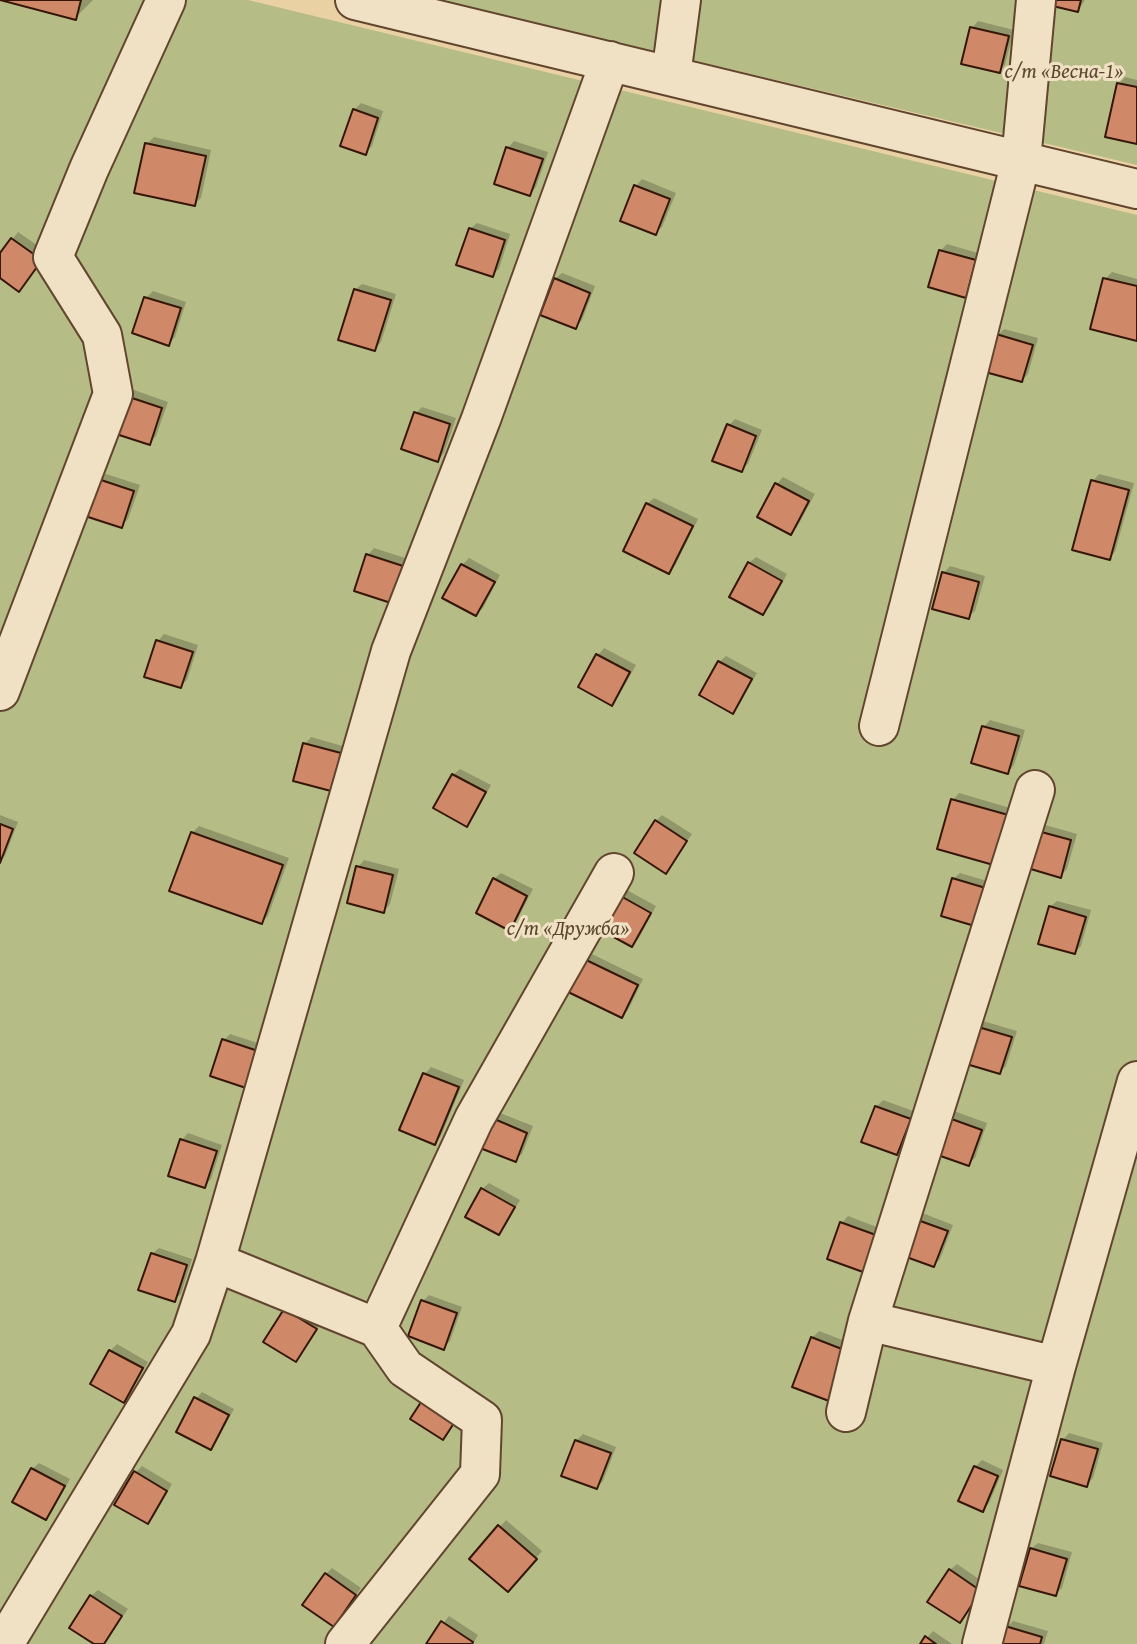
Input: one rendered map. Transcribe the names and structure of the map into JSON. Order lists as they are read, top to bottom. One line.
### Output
{"parks":["с/т «Весна-1»","с/т «Дружба»"]}
